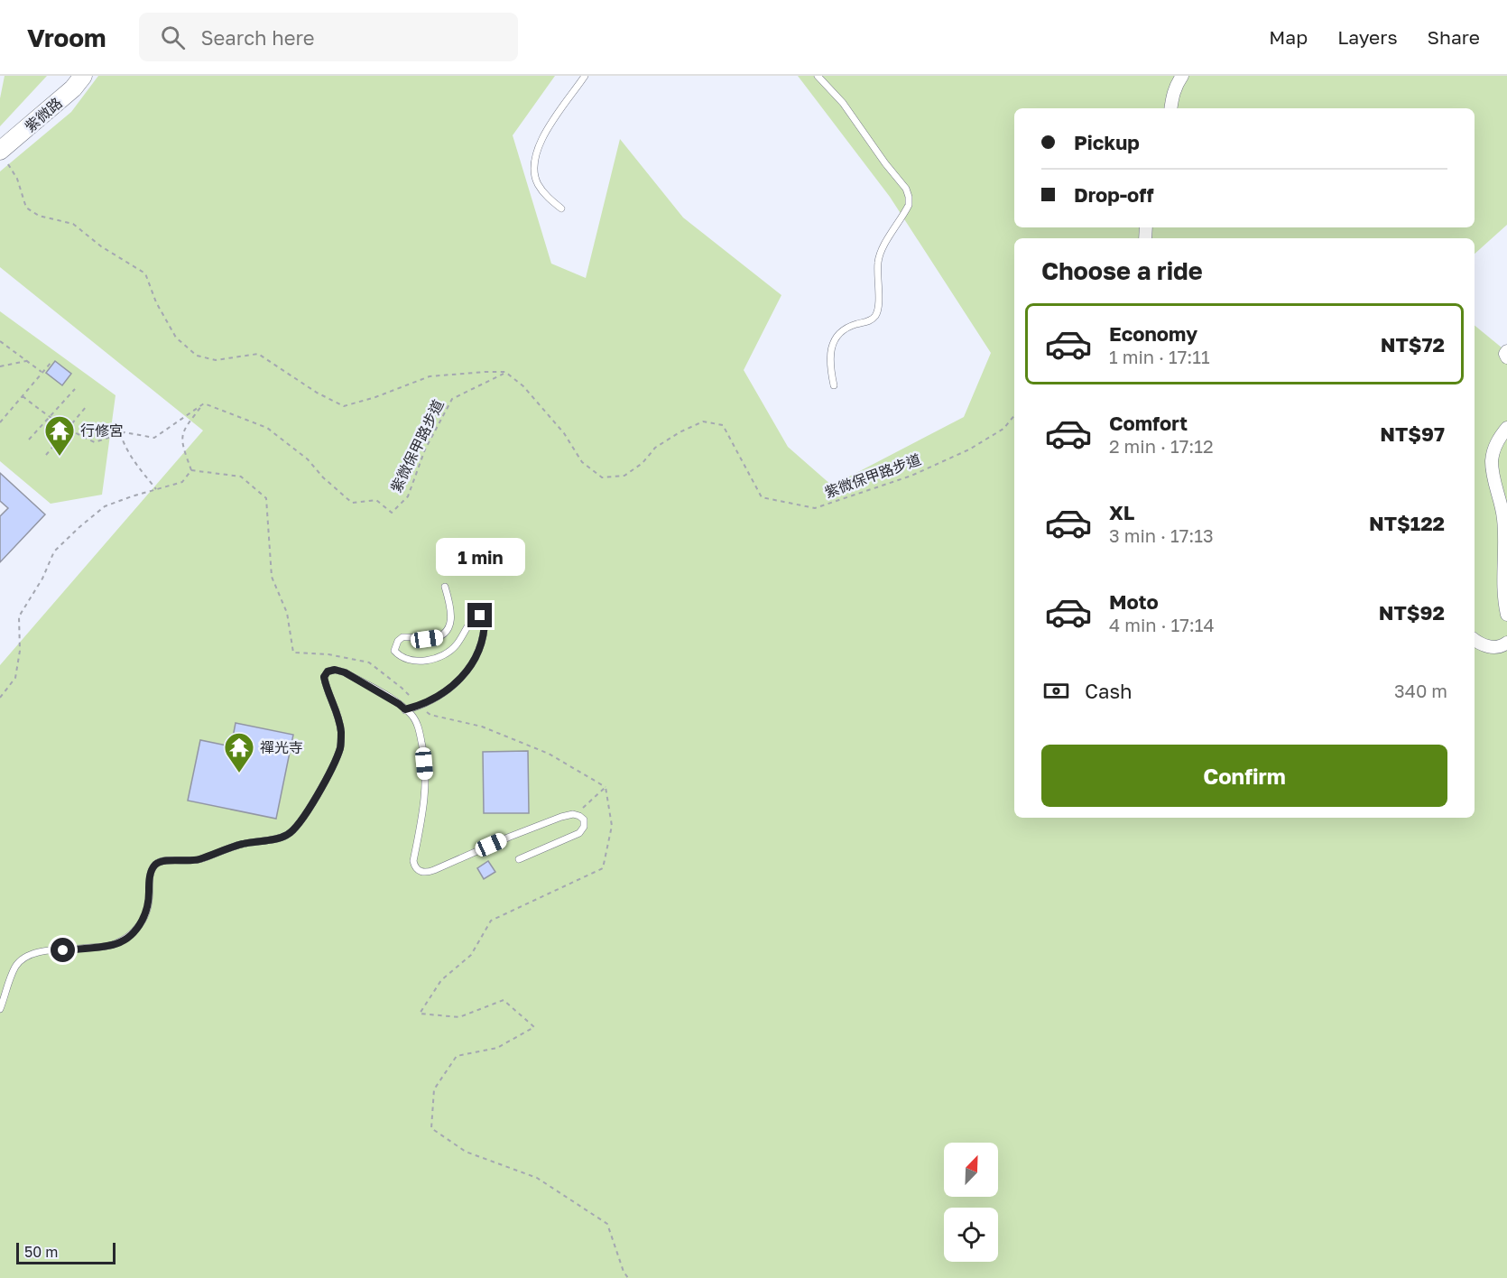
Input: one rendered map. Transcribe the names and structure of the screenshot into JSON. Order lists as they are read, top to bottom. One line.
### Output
{"streets":{"street":["紫微路"],"path":["紫微保甲路步道"]},"crossings":[["紫微路","紫微保甲路步道"]],"places":{"temple":["行修宮","禪光寺"]},"scale_bar":"50 m","north":"top right","page":{"header":"Vroom","search":"Search here","nav":["Map","Layers","Share"],"banner":["Pickup","Drop-off"],"heading":"Choose a ride","list":[{"name":"Economy","note":"1 min · 17:11","value":"NT$72"},{"name":"Comfort","note":"2 min · 17:12","value":"NT$97"},{"name":"XL","note":"3 min · 17:13","value":"NT$122"},{"name":"Moto","note":"4 min · 17:14","value":"NT$92"}],"bubble":"1 min","pay":["Cash","340 m"],"buttons":"Confirm","scale":"50 m"}}
